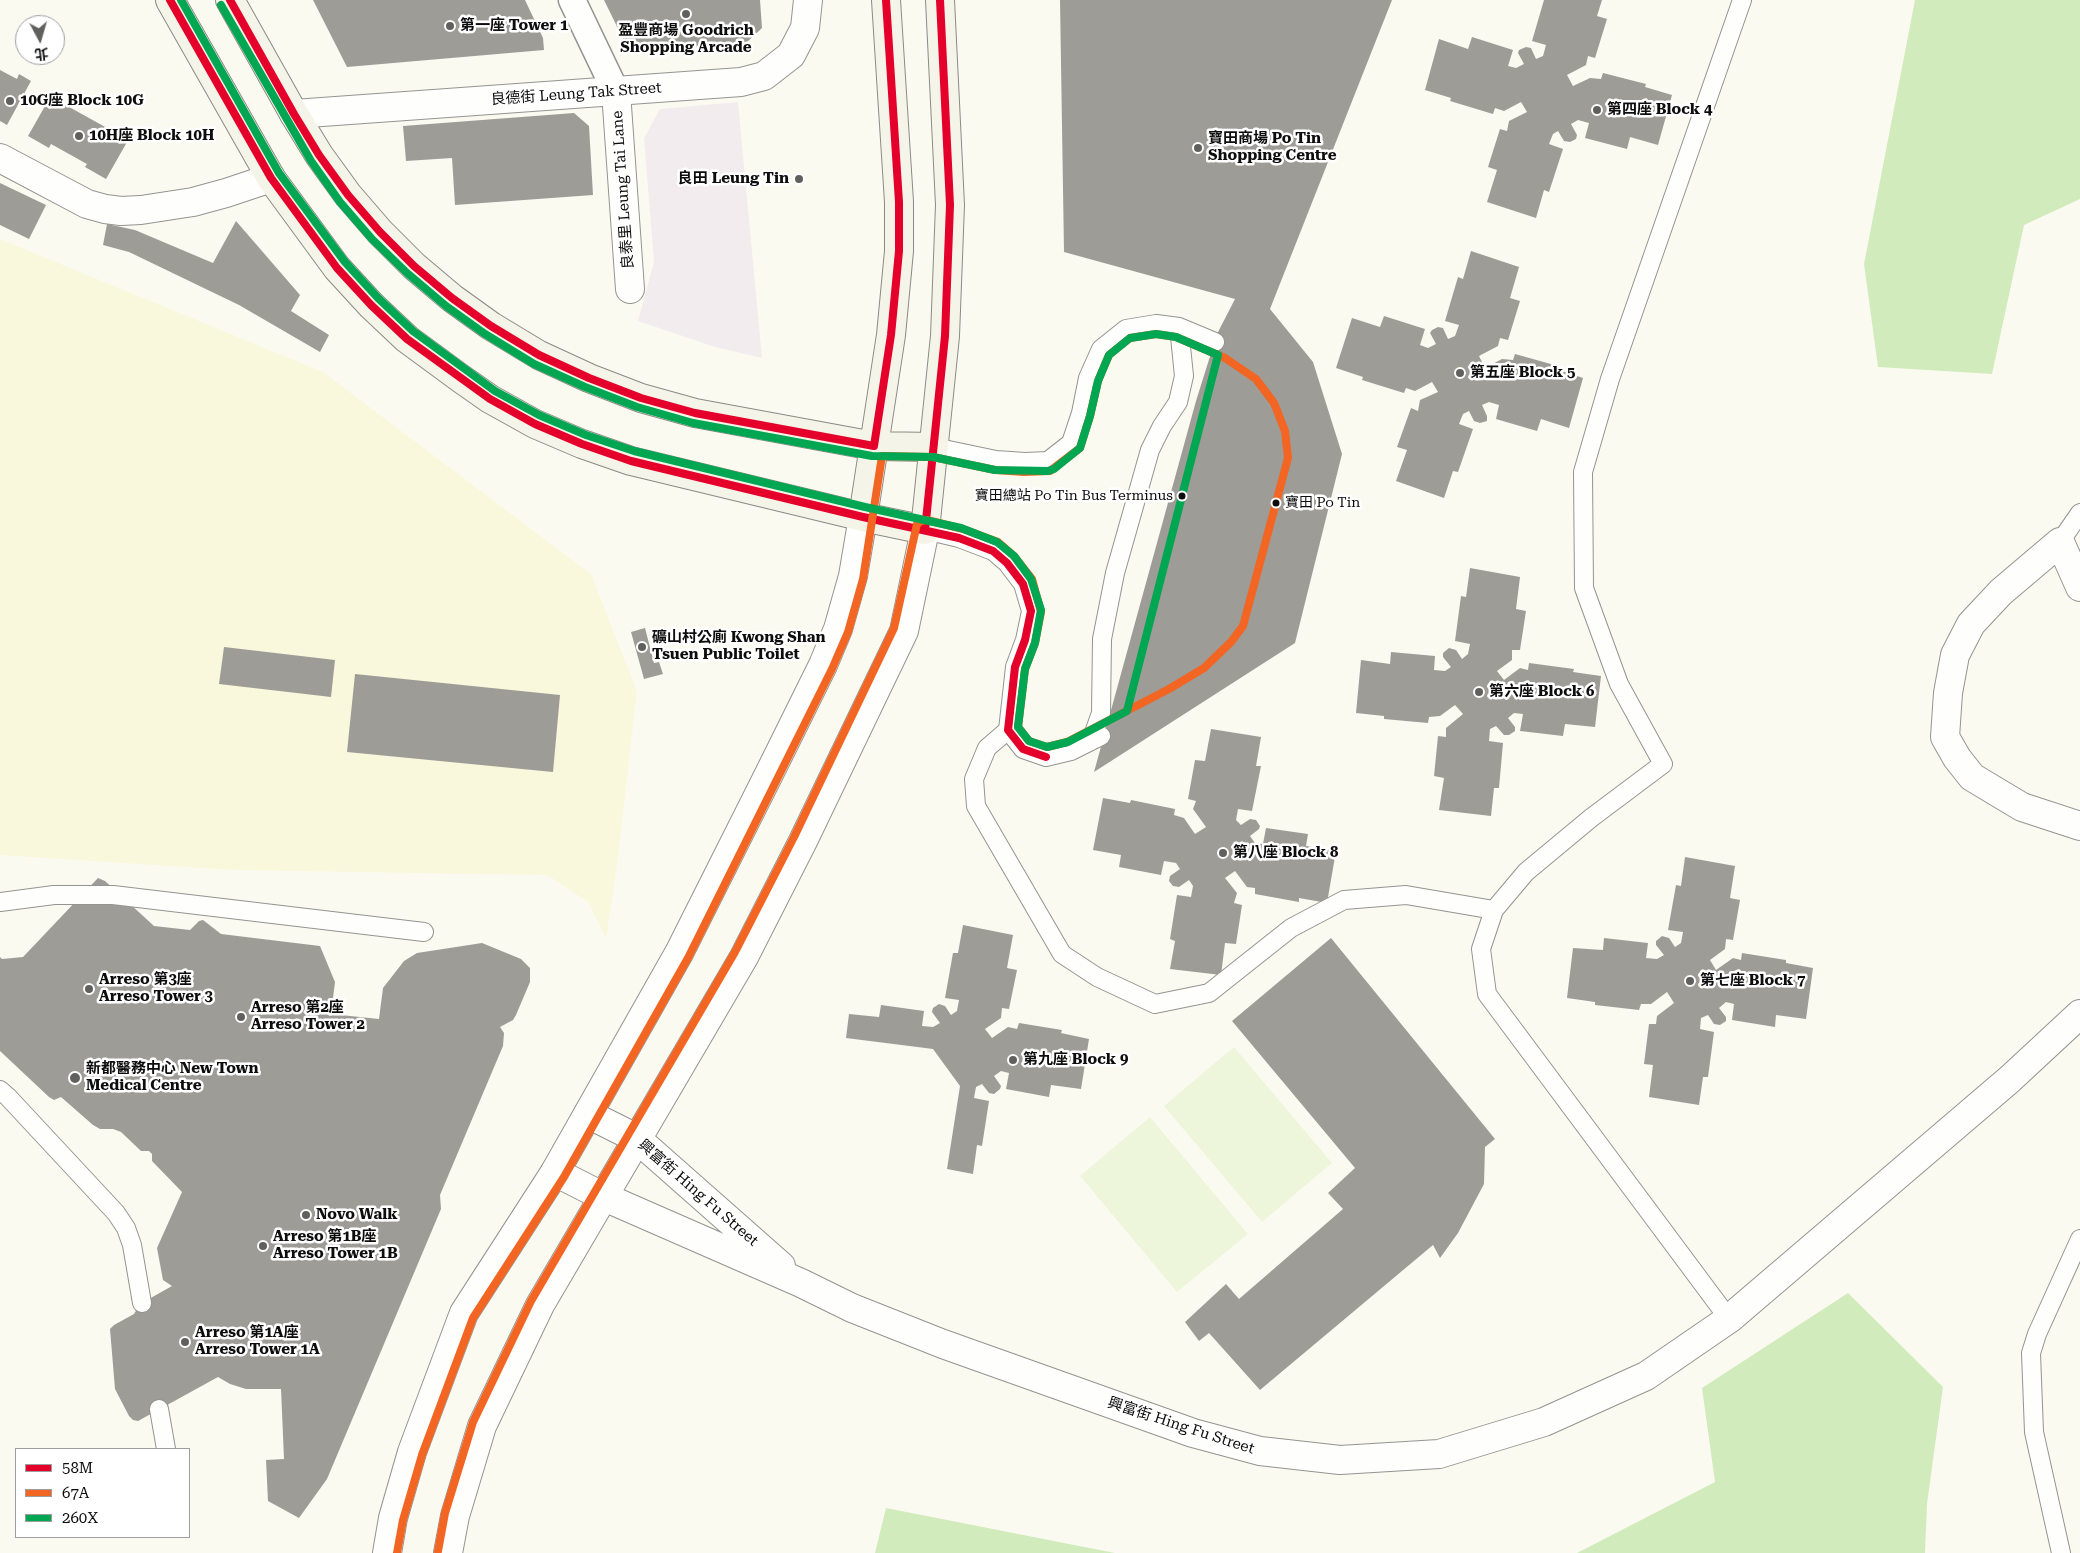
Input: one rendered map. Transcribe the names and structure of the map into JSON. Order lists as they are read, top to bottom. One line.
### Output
{"streets":{"street":["良德街 Leung Tak Street","良泰里 Leung Tai Lane","興富街 Hing Fu Street"]},"crossings":[["良德街 Leung Tak Street","良泰里 Leung Tai Lane"]],"places":["盈豐商場 Goodrich Shopping Arcade","第一座 Tower 1","10G座 Block 10G","第四座 Block 4","10H座 Block 10H","寶田商場 Po Tin Shopping Centre","良田 Leung Tin","第五座 Block 5","寶田總站 Po Tin Bus Terminus","寶田 Po Tin","礦山村公廁 Kwong Shan Tsuen Public Toilet","第六座 Block 6","第八座 Block 8","第七座 Block 7","Arreso 第3座 Arreso Tower 3","Arreso 第2座 Arreso Tower 2","第九座 Block 9","新都醫務中心 New Town Medical Centre","Novo Walk","Arreso 第1B座 Arreso Tower 1B","Arreso 第1A座 Arreso Tower 1A"],"lines":["transit line 58M","transit line 260X","transit line 67A"],"legend":["58M","67A","260X"],"north":"bottom"}
